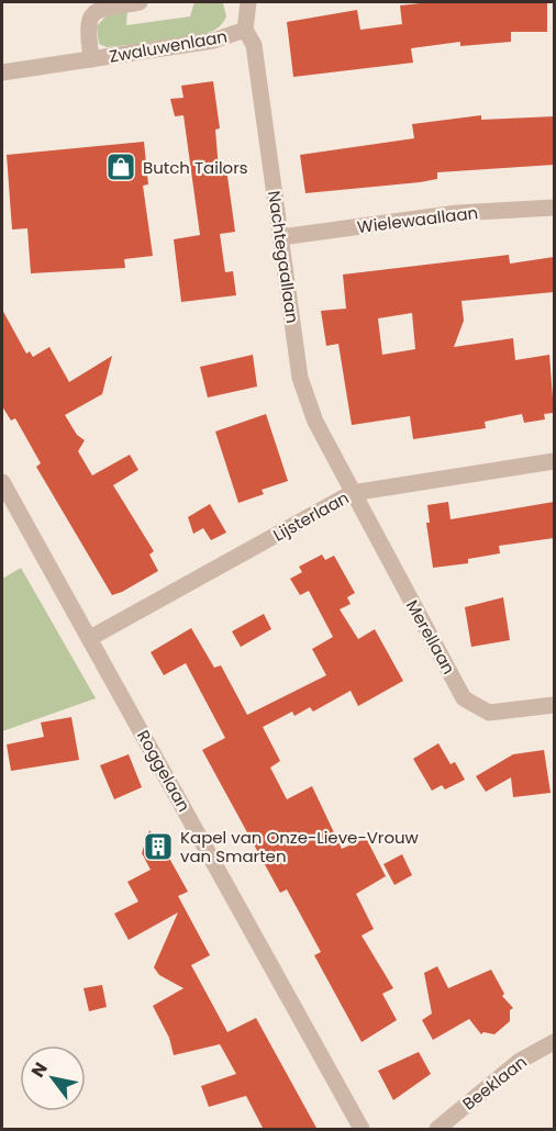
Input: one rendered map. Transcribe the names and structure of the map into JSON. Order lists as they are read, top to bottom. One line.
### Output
{"streets":{"street":["Zwaluwenlaan","Wielewaallaan","Nachtegaallaan","Lijsterlaan","Merellaan","Roggelaan","Beeklaan"]},"crossings":[["Zwaluwenlaan","Nachtegaallaan"],["Wielewaallaan","Nachtegaallaan"],["Nachtegaallaan","Lijsterlaan"],["Nachtegaallaan","Merellaan"],["Lijsterlaan","Merellaan"],["Lijsterlaan","Roggelaan"]],"places":{"shop":["Butch Tailors"],"building":["Kapel van Onze-Lieve-Vrouw van Smarten"]},"north":"top left"}
